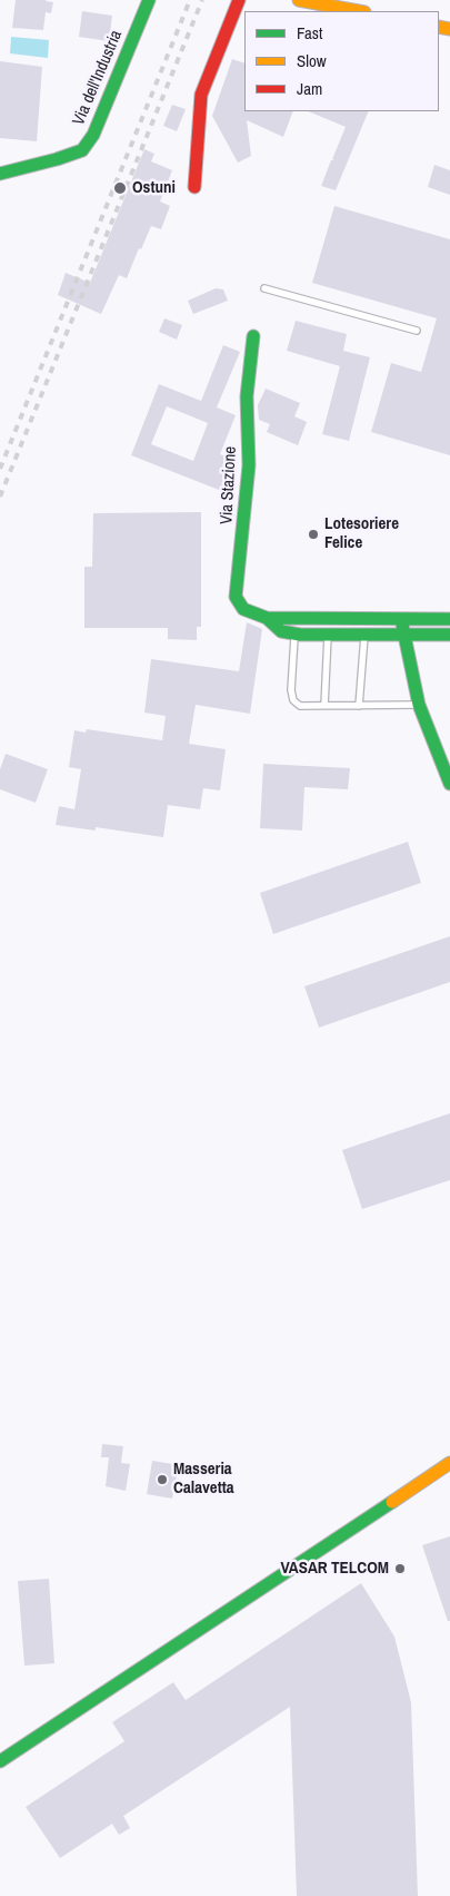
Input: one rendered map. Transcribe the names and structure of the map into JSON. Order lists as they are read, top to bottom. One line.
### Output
{"streets":{"street":["Via dell'Industria","Via Stazione"]},"places":["Ostuni","Lotesoriere Felice","Masseria Calavetta","VASAR TELCOM"],"legend":["Fast","Slow","Jam"]}
